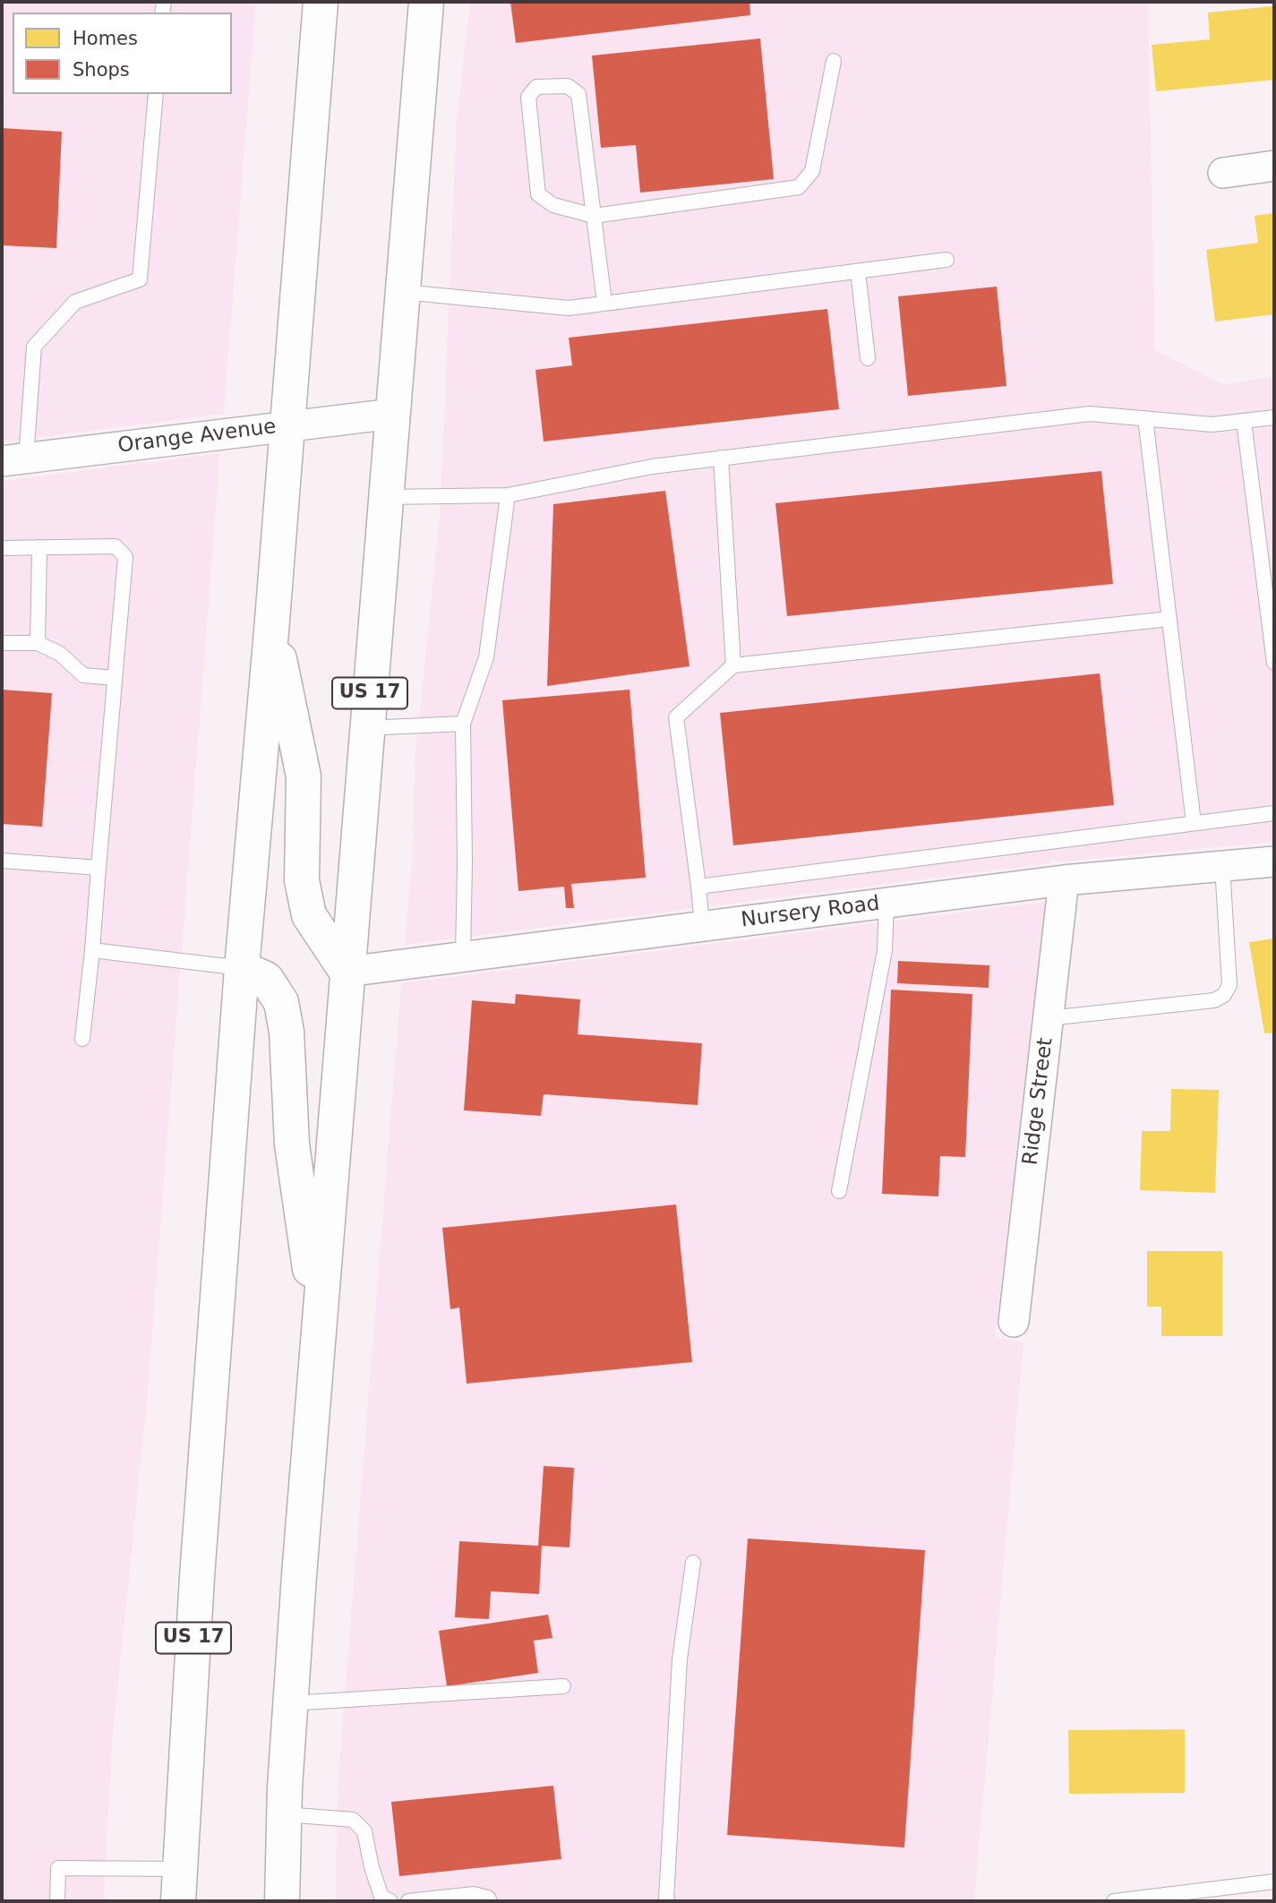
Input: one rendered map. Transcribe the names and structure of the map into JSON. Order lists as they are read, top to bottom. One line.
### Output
{"streets":{"main road":["US 17"],"street":["Orange Avenue","Nursery Road","Ridge Street"]},"crossings":[["Orange Avenue","US 17"],["US 17","Nursery Road"],["Nursery Road","Ridge Street"]],"legend":["Homes","Shops"]}
